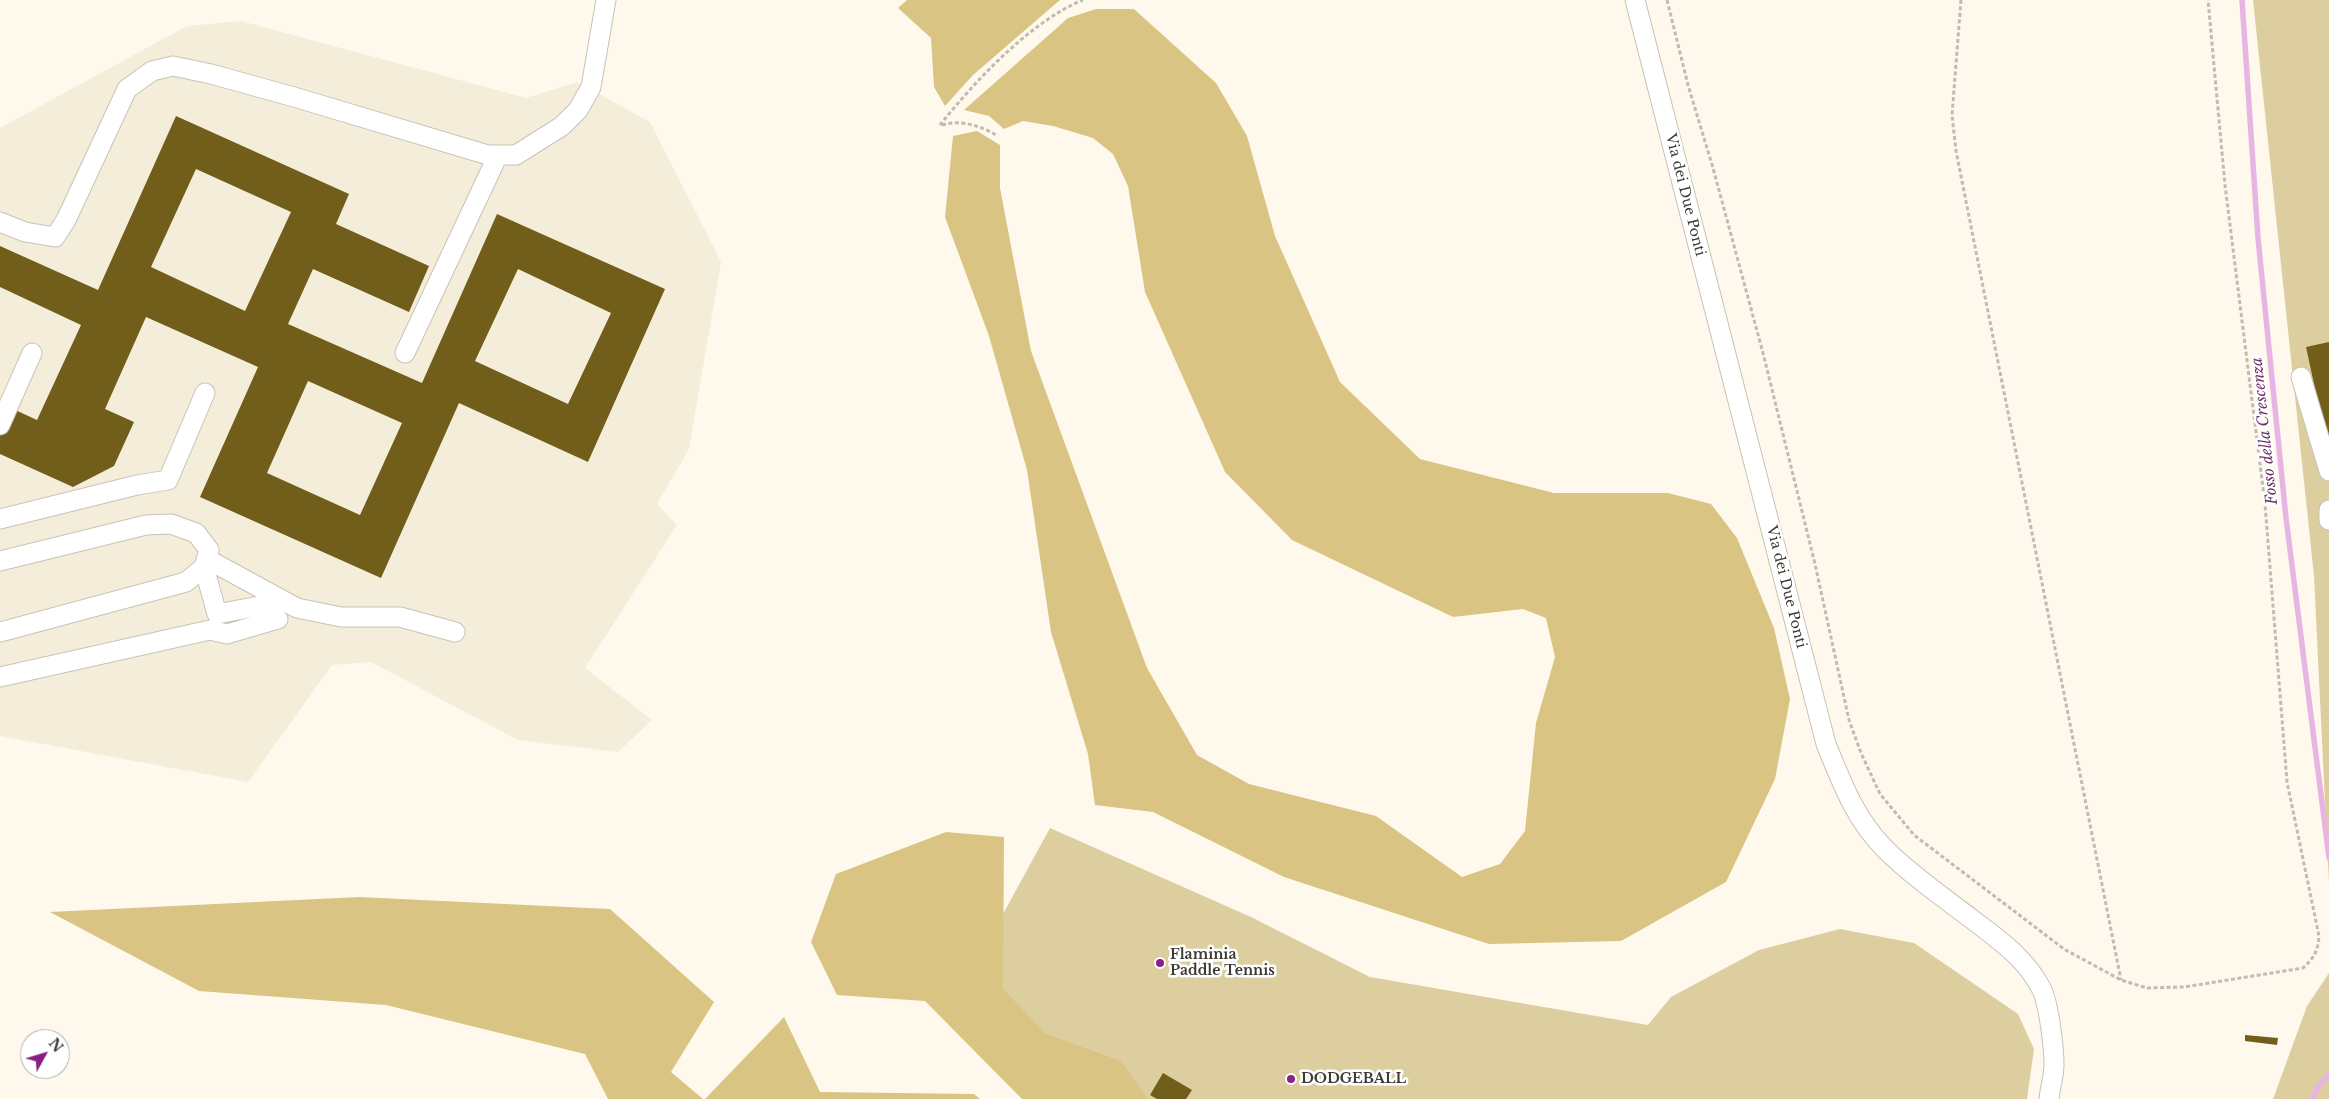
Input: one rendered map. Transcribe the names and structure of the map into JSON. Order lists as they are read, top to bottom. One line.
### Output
{"streets":{"street":["Via dei Due Ponti"]},"water":["Fosso della Crescenza"],"places":["Flaminia Paddle Tennis","DODGEBALL"],"north":"top right"}
